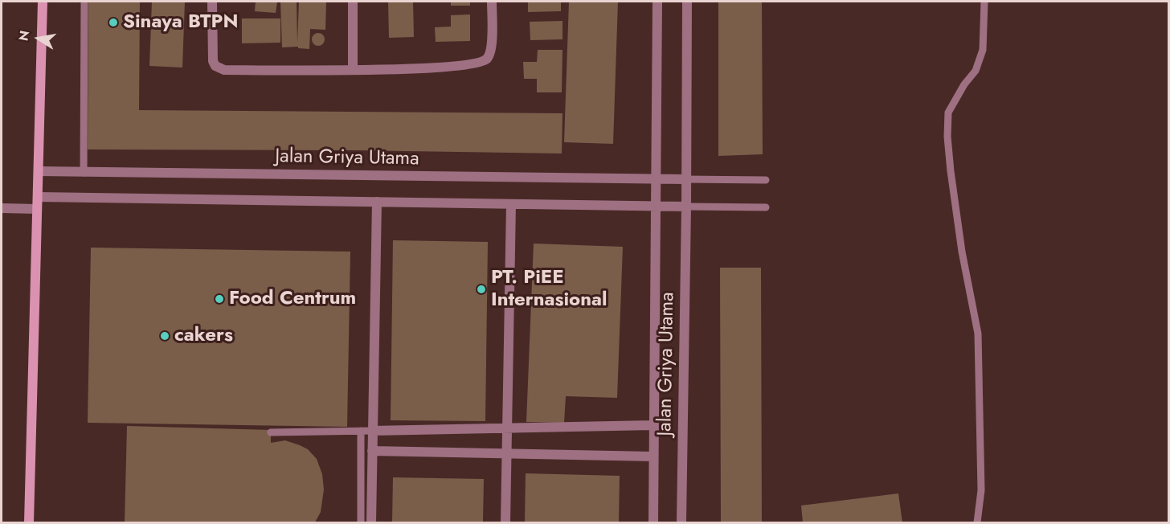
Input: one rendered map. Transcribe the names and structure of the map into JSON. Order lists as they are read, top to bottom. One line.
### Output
{"streets":{"street":["Jalan Griya Utama"]},"places":["Sinaya BTPN","PT. PiEE Internasional","Food Centrum","cakers"],"north":"left"}
